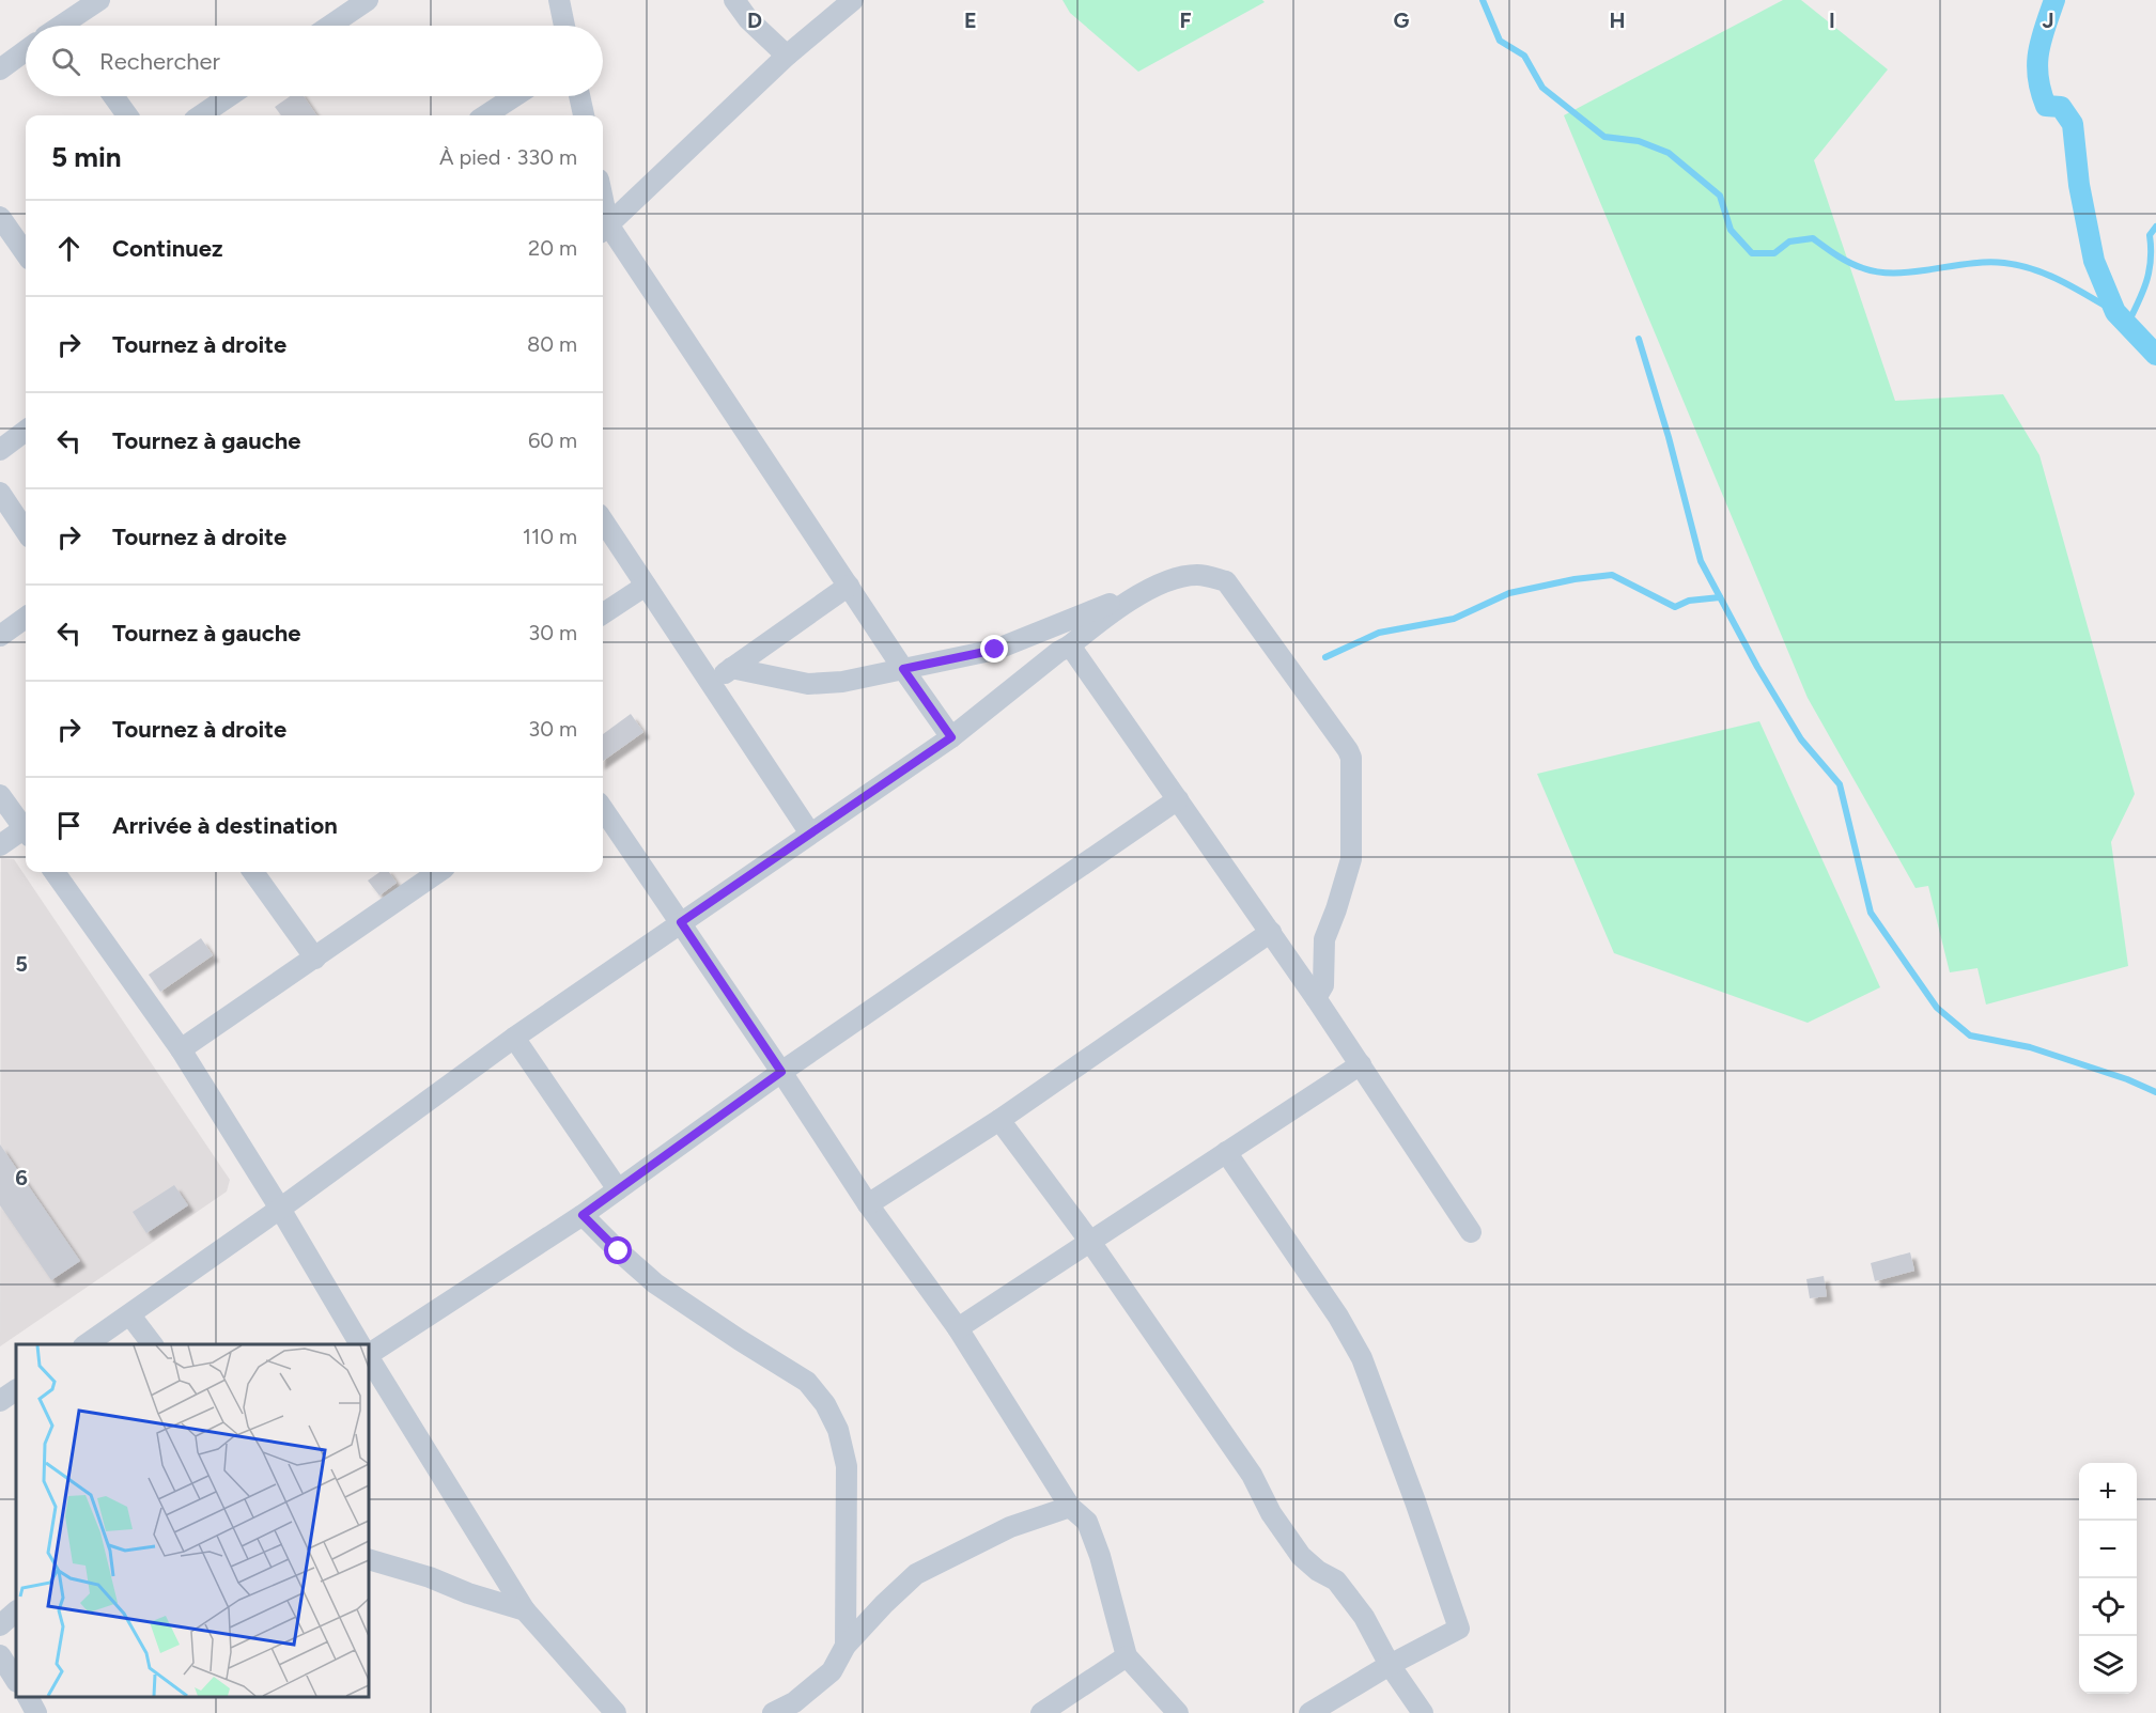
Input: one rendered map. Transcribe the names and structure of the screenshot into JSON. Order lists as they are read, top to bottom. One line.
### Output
{"page":{"search":"Rechercher","heading":["5 min","À pied · 330 m"],"list":[["Continuez","20 m"],["Tournez à droite","80 m"],["Tournez à gauche","60 m"],["Tournez à droite","110 m"],["Tournez à gauche","30 m"],["Tournez à droite","30 m"],"Arrivée à destination"],"map_buttons":["+","−"]},"grid":{"columns":["D","E","F","G","H","I","J"],"rows":["5","6"]}}
